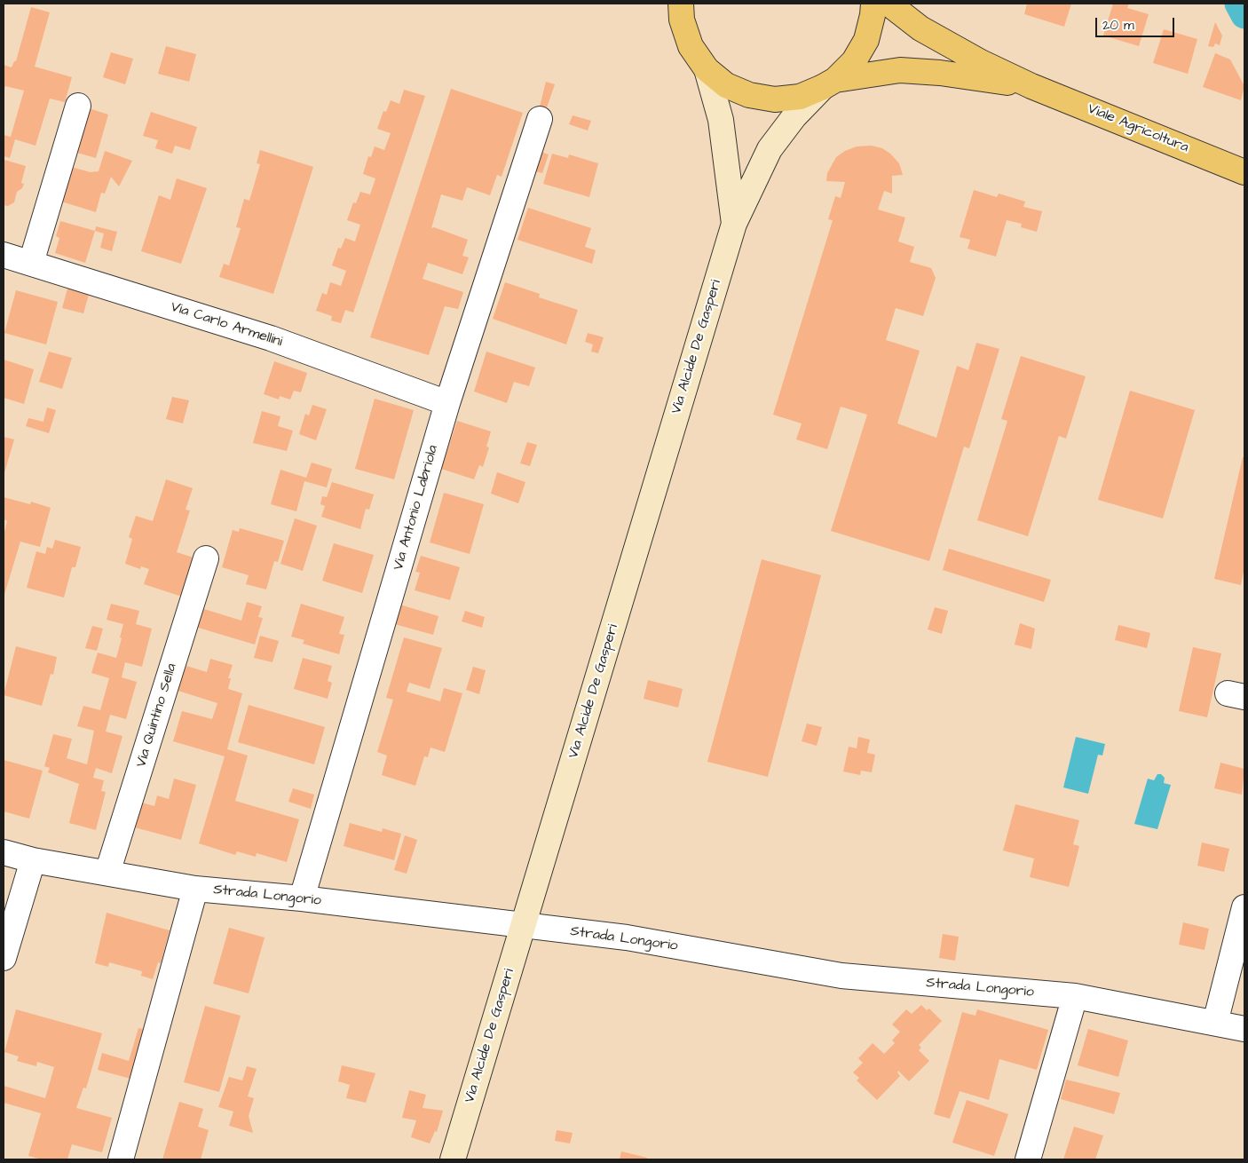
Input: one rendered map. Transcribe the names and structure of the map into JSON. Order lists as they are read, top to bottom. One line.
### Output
{"streets":{"main road":["Viale Agricoltura","Via Alcide De Gasperi"],"street":["Via Carlo Armellini","Via Antonio Labriola","Via Quintino Sella","Strada Longorio"]},"crossings":[["Viale Agricoltura","Via Alcide De Gasperi"],["Via Carlo Armellini","Via Antonio Labriola"],["Via Alcide De Gasperi","Strada Longorio"],["Via Antonio Labriola","Strada Longorio"],["Via Quintino Sella","Strada Longorio"]],"scale_bar":"20 m"}
